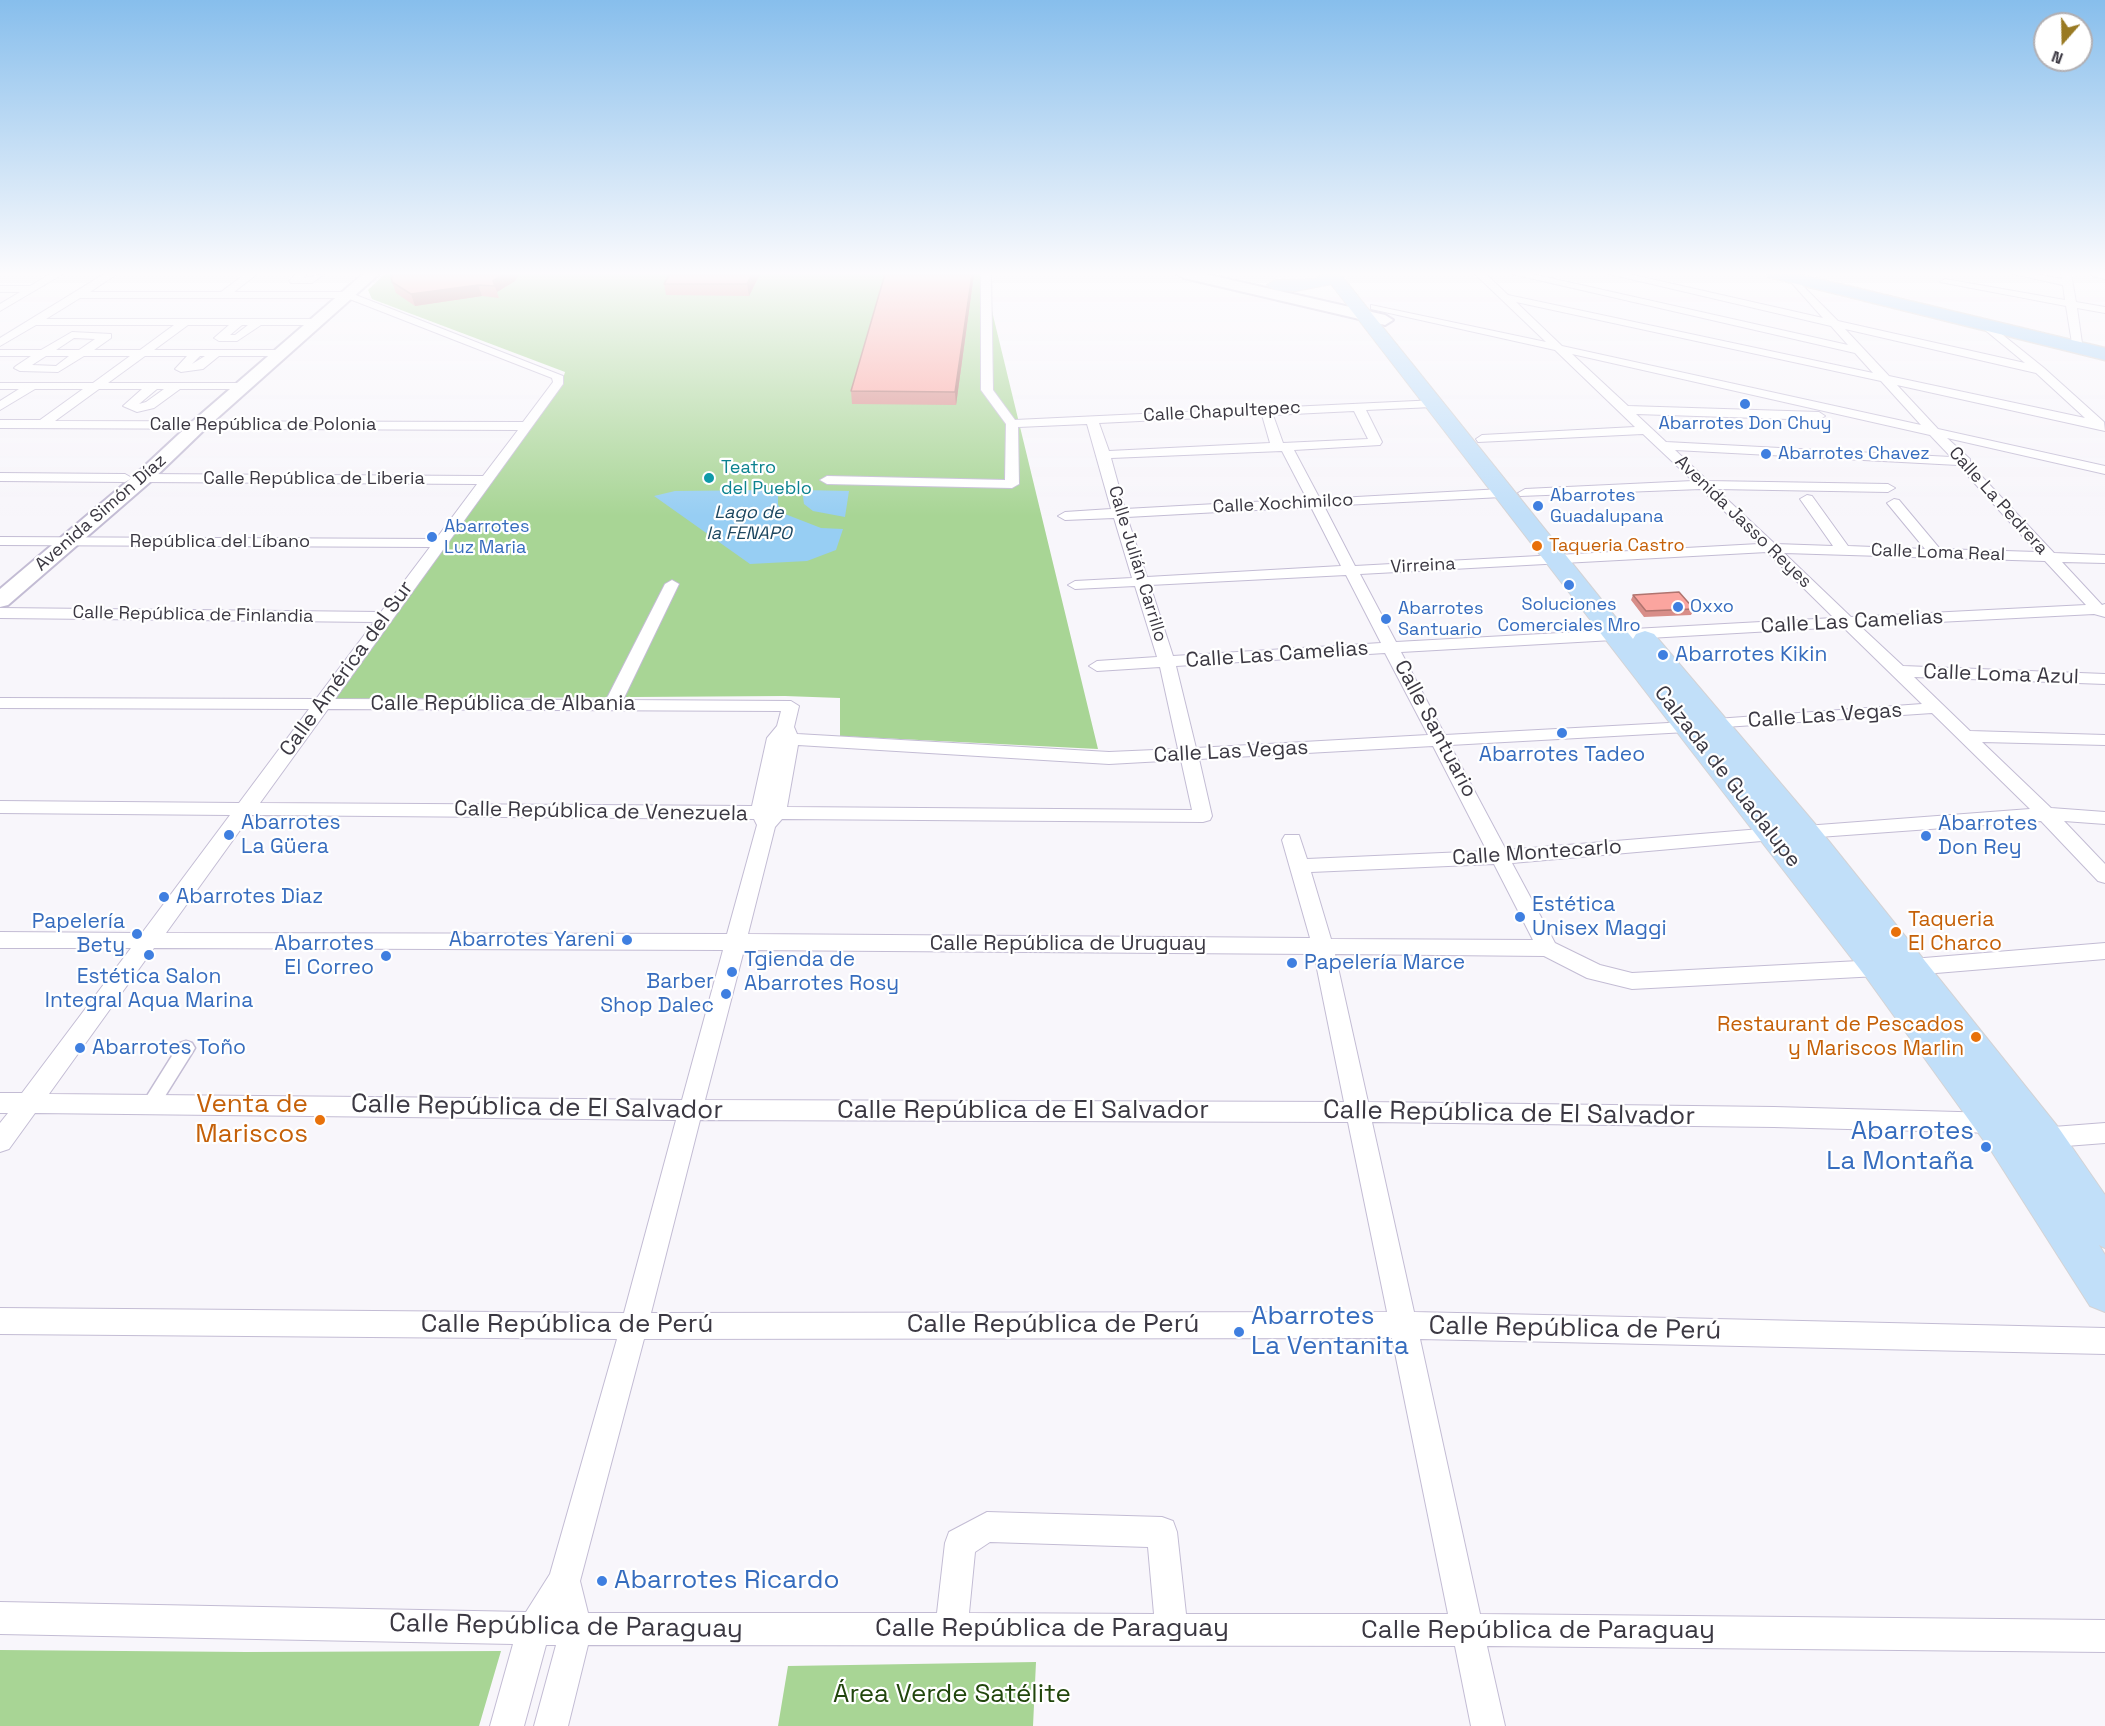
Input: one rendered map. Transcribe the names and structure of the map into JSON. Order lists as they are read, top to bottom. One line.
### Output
{"streets":{"main road":["Avenida Simón Díaz","Calzada de Guadalupe"],"street":["Calle Chapultepec","Calle República de Polonia","Calle República de Liberia","Calle La Pedrera","Calle Xochimilco","Avenida Jasso Reyes","República del Líbano","Calle Loma Real","Calle Julián Carrillo","Virreina","Calle República de Finlandia","Calle Las Camelias","Calle América del Sur","Calle Loma Azul","Calle República de Albania","Calle Las Vegas","Calle Santuario","Calle República de Venezuela","Calle Montecarlo","Calle República de Uruguay","Calle República de El Salvador","Calle República de Perú","Calle República de Paraguay"]},"crossings":[["Calle Chapultepec","Calle Julián Carrillo"],["Calle Chapultepec","Calle Santuario"],["Calle Chapultepec","Calzada de Guadalupe"],["Calle República de Polonia","Avenida Simón Díaz"],["Calle República de Polonia","Calle América del Sur"],["Calle República de Liberia","Avenida Simón Díaz"],["Calle República de Liberia","Calle América del Sur"],["Calle La Pedrera","Calle Loma Real"],["Calle La Pedrera","Calle Las Camelias"],["Calle Xochimilco","Avenida Jasso Reyes"],["Calle Xochimilco","Calle Julián Carrillo"],["Calle Xochimilco","Calle Santuario"],["Calle Xochimilco","Calzada de Guadalupe"],["Avenida Simón Díaz","República del Líbano"],["Avenida Jasso Reyes","Calle Loma Real"],["Avenida Jasso Reyes","Virreina"],["Avenida Jasso Reyes","Calle Las Camelias"],["Avenida Jasso Reyes","Calle Loma Azul"],["Avenida Jasso Reyes","Calle Las Vegas"],["República del Líbano","Calle América del Sur"],["Calle Loma Real","Virreina"],["Calle Julián Carrillo","Virreina"],["Calle Julián Carrillo","Calle Las Camelias"],["Calle Julián Carrillo","Calle Las Vegas"],["Calle Julián Carrillo","Calle República de Venezuela"],["Virreina","Calle Santuario"],["Virreina","Calzada de Guadalupe"],["Calle República de Finlandia","Calle América del Sur"],["Calle Las Camelias","Calle Santuario"],["Calle Las Camelias","Calzada de Guadalupe"],["Calle América del Sur","Calle República de Albania"],["Calle América del Sur","Calle República de Venezuela"],["Calle América del Sur","Calle República de Uruguay"],["Calle América del Sur","Calle República de El Salvador"],["Calle República de Albania","Calle Las Vegas"],["Calle Las Vegas","Calle Santuario"],["Calle Las Vegas","Calzada de Guadalupe"],["Calle Santuario","Calle Montecarlo"],["Calle Santuario","Calle República de Uruguay"],["Calzada de Guadalupe","Calle Montecarlo"],["Calzada de Guadalupe","Calle República de Uruguay"],["Calzada de Guadalupe","Calle República de El Salvador"]],"water":["Lago de la FENAPO"],"parks":["Área Verde Satélite"],"places":["Abarrotes Don Chuy","Abarrotes Chavez","Teatro del Pueblo","Abarrotes Guadalupana","Abarrotes Luz Maria","Taqueria Castro","Soluciones Comerciales Mro","Oxxo","Abarrotes Santuario","Abarrotes Kikin","Abarrotes Tadeo","Abarrotes La Güera","Abarrotes Don Rey","Abarrotes Diaz","Estética Unisex Maggi","Taqueria El Charco","Papelería Bety","Abarrotes Yareni","Estética Salon Integral Aqua Marina","Abarrotes El Correo","Papelería Marce","Tgienda de Abarrotes Rosy","Barber Shop Dalec","Restaurant de Pescados y Mariscos Marlin","Abarrotes Toño","Venta de Mariscos","Abarrotes La Montaña","Abarrotes La Ventanita","Abarrotes Ricardo"],"north":"bottom"}
